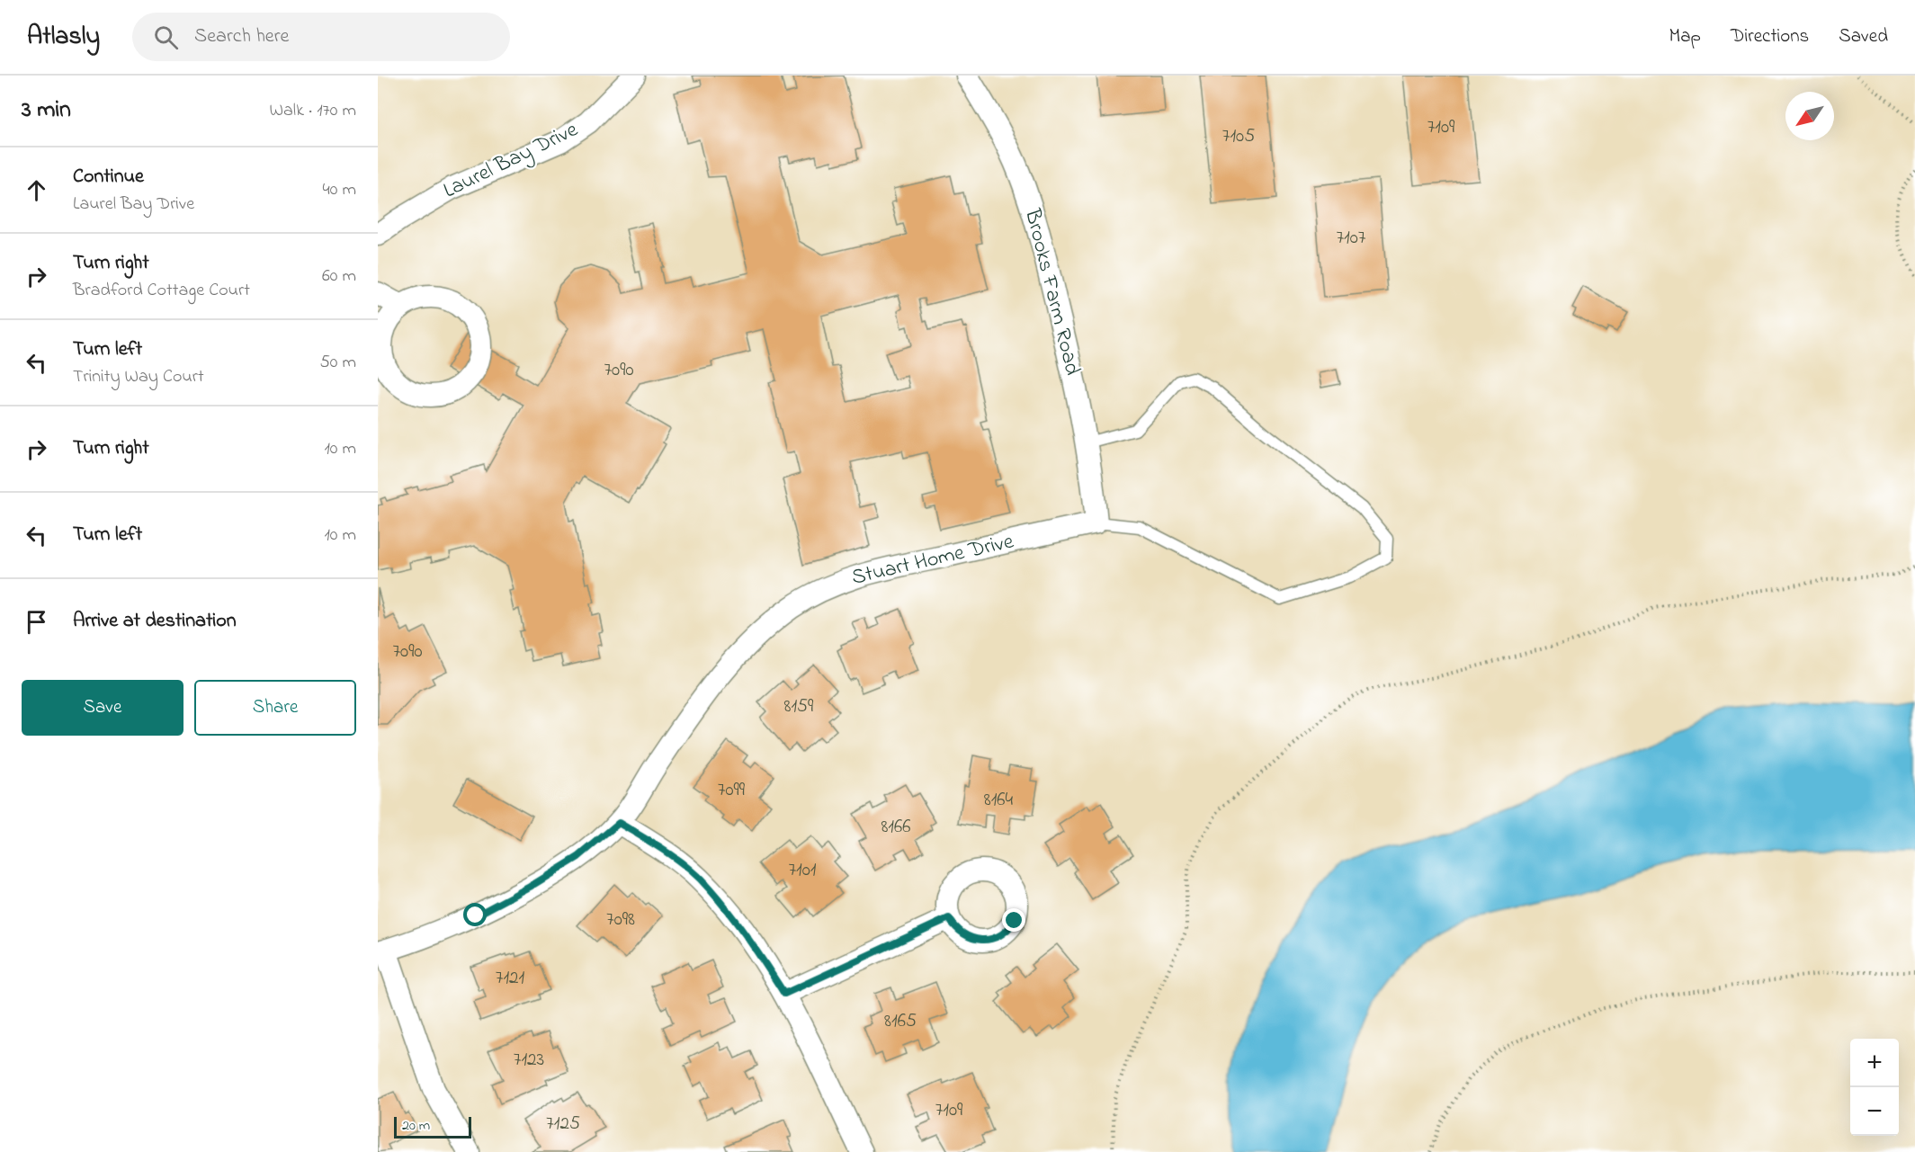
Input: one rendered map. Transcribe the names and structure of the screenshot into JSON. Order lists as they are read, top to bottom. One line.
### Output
{"streets":{"street":["Laurel Bay Drive","Brooks Farm Road","Stuart Home Drive"]},"crossings":[["Brooks Farm Road","Stuart Home Drive"]],"house_numbers":["7109","7105","7107","7090","7090","8159","7099","8164","8166","7101","7098","7121","8165","7123","7109","7125"],"scale_bar":"20 m","north":"bottom left","page":{"header":"Atlasly","search":"Search here","nav":["Map","Directions","Saved"],"heading":["3 min","Walk · 170 m"],"list":[["Continue","Laurel Bay Drive","40 m"],["Turn right","Bradford Cottage Court","60 m"],["Turn left","Trinity Way Court","50 m"],["Turn right","10 m"],["Turn left","10 m"],"Arrive at destination"],"buttons":["Save","Share"],"map_buttons":["+","−"],"scale":"20 m"}}
